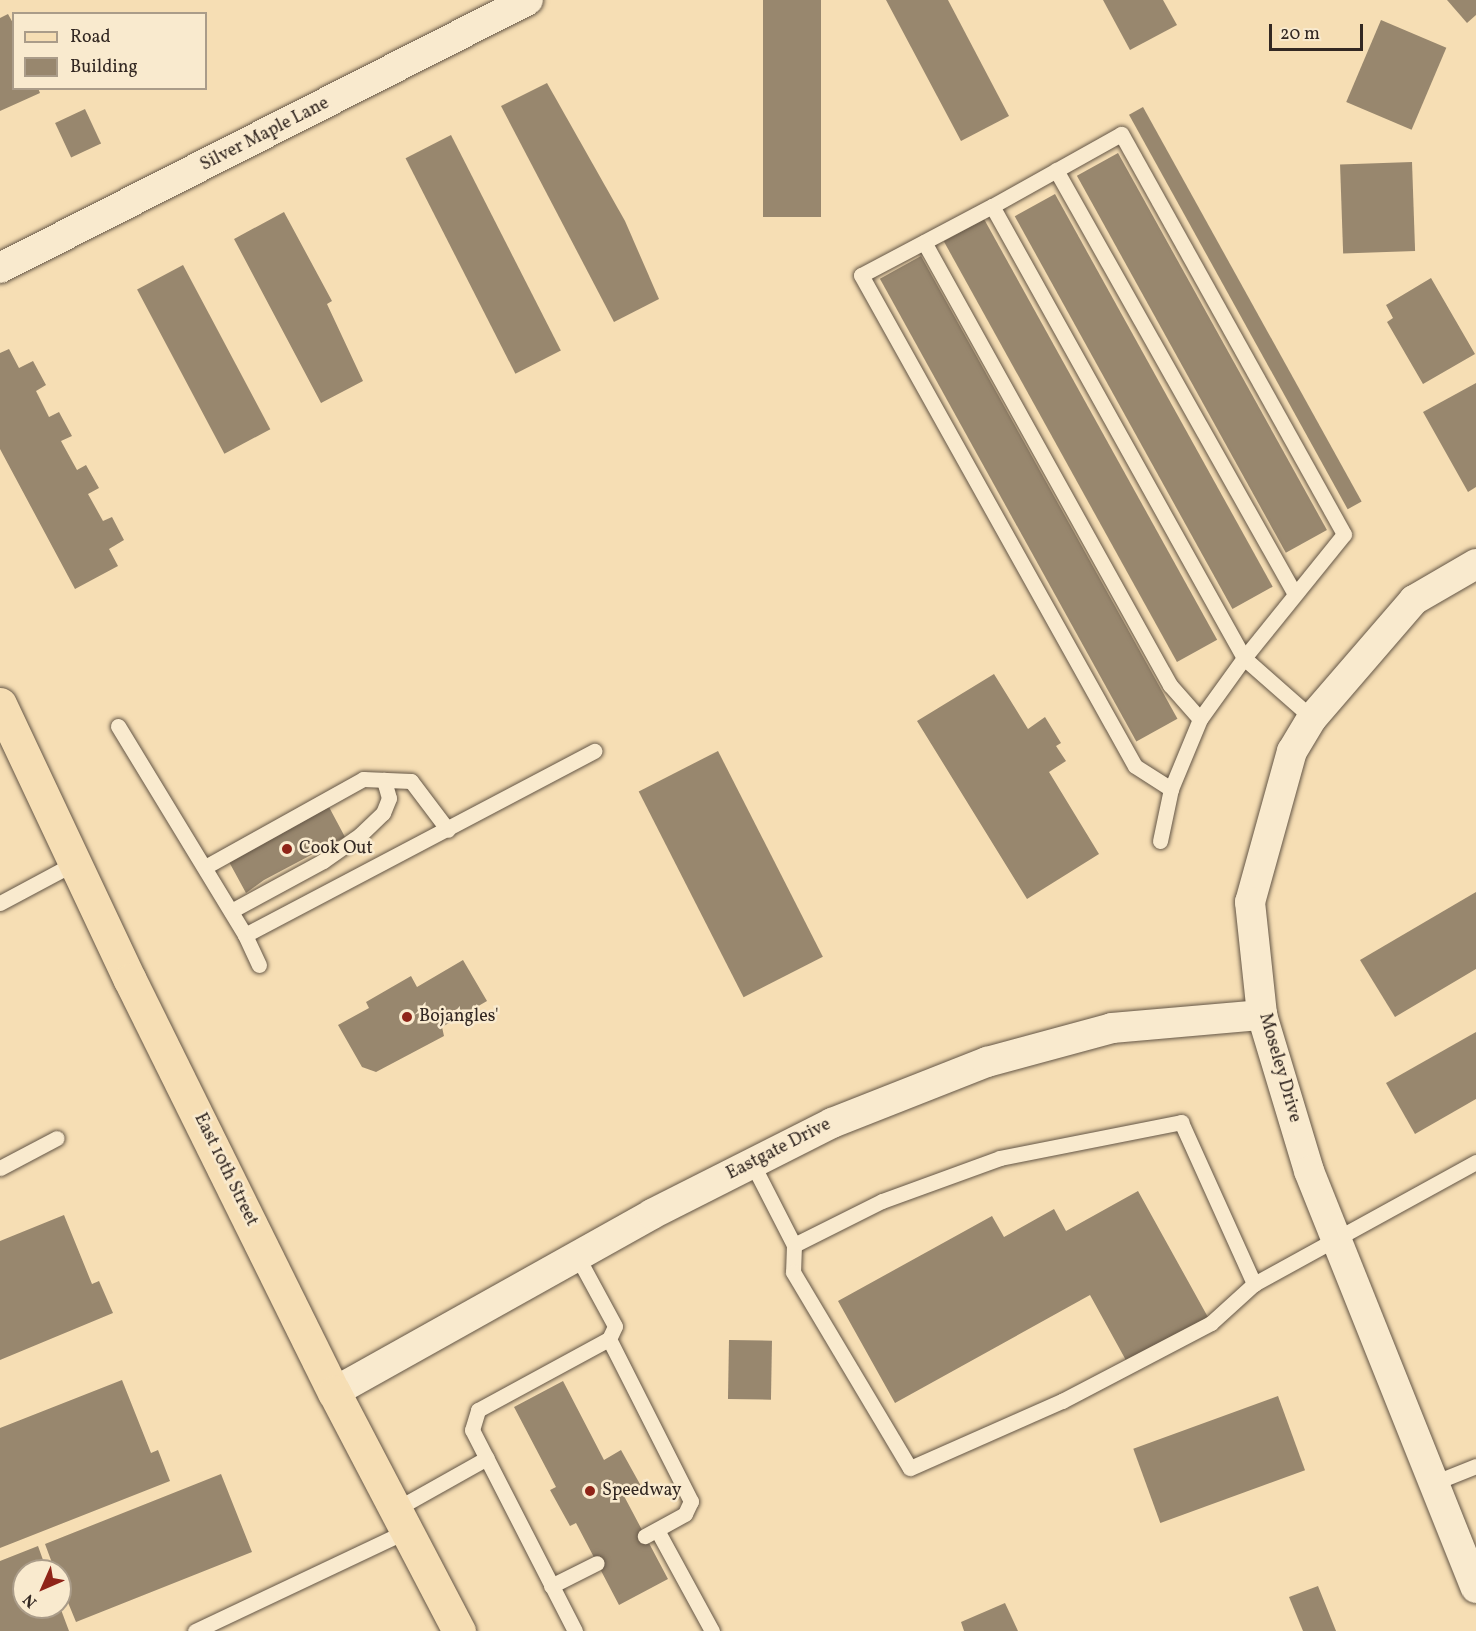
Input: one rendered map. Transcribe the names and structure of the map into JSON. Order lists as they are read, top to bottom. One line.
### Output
{"streets":{"main road":["East 10th Street"],"street":["Silver Maple Lane","Moseley Drive","Eastgate Drive"]},"crossings":[["Moseley Drive","Eastgate Drive"],["Eastgate Drive","East 10th Street"]],"places":["Cook Out","Bojangles'","Speedway"],"legend":["Road","Building"],"scale_bar":"20 m","north":"bottom left"}
